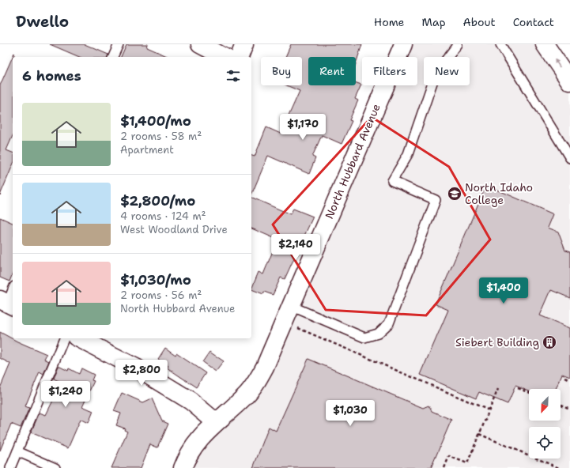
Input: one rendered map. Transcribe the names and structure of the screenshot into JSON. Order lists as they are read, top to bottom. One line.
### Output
{"streets":{"street":["North Hubbard Avenue"]},"places":{"school or university":["North Idaho College"],"building":["Siebert Building"]},"north":"bottom left","page":{"header":"Dwello","nav":["Home","Map","About","Contact"],"chip":["Buy","Rent","Filters","New"],"heading":"6 homes","list":[{"name":"$1,400/mo","note":"2 rooms · 58 m² · Apartment"},{"name":"$2,800/mo","note":"4 rooms · 124 m² · West Woodland Drive"},{"name":"$1,030/mo","note":"2 rooms · 56 m² · North Hubbard Avenue"}],"price":["$1,170","$2,140","$1,400","$2,800","$1,240","$1,030"]}}
